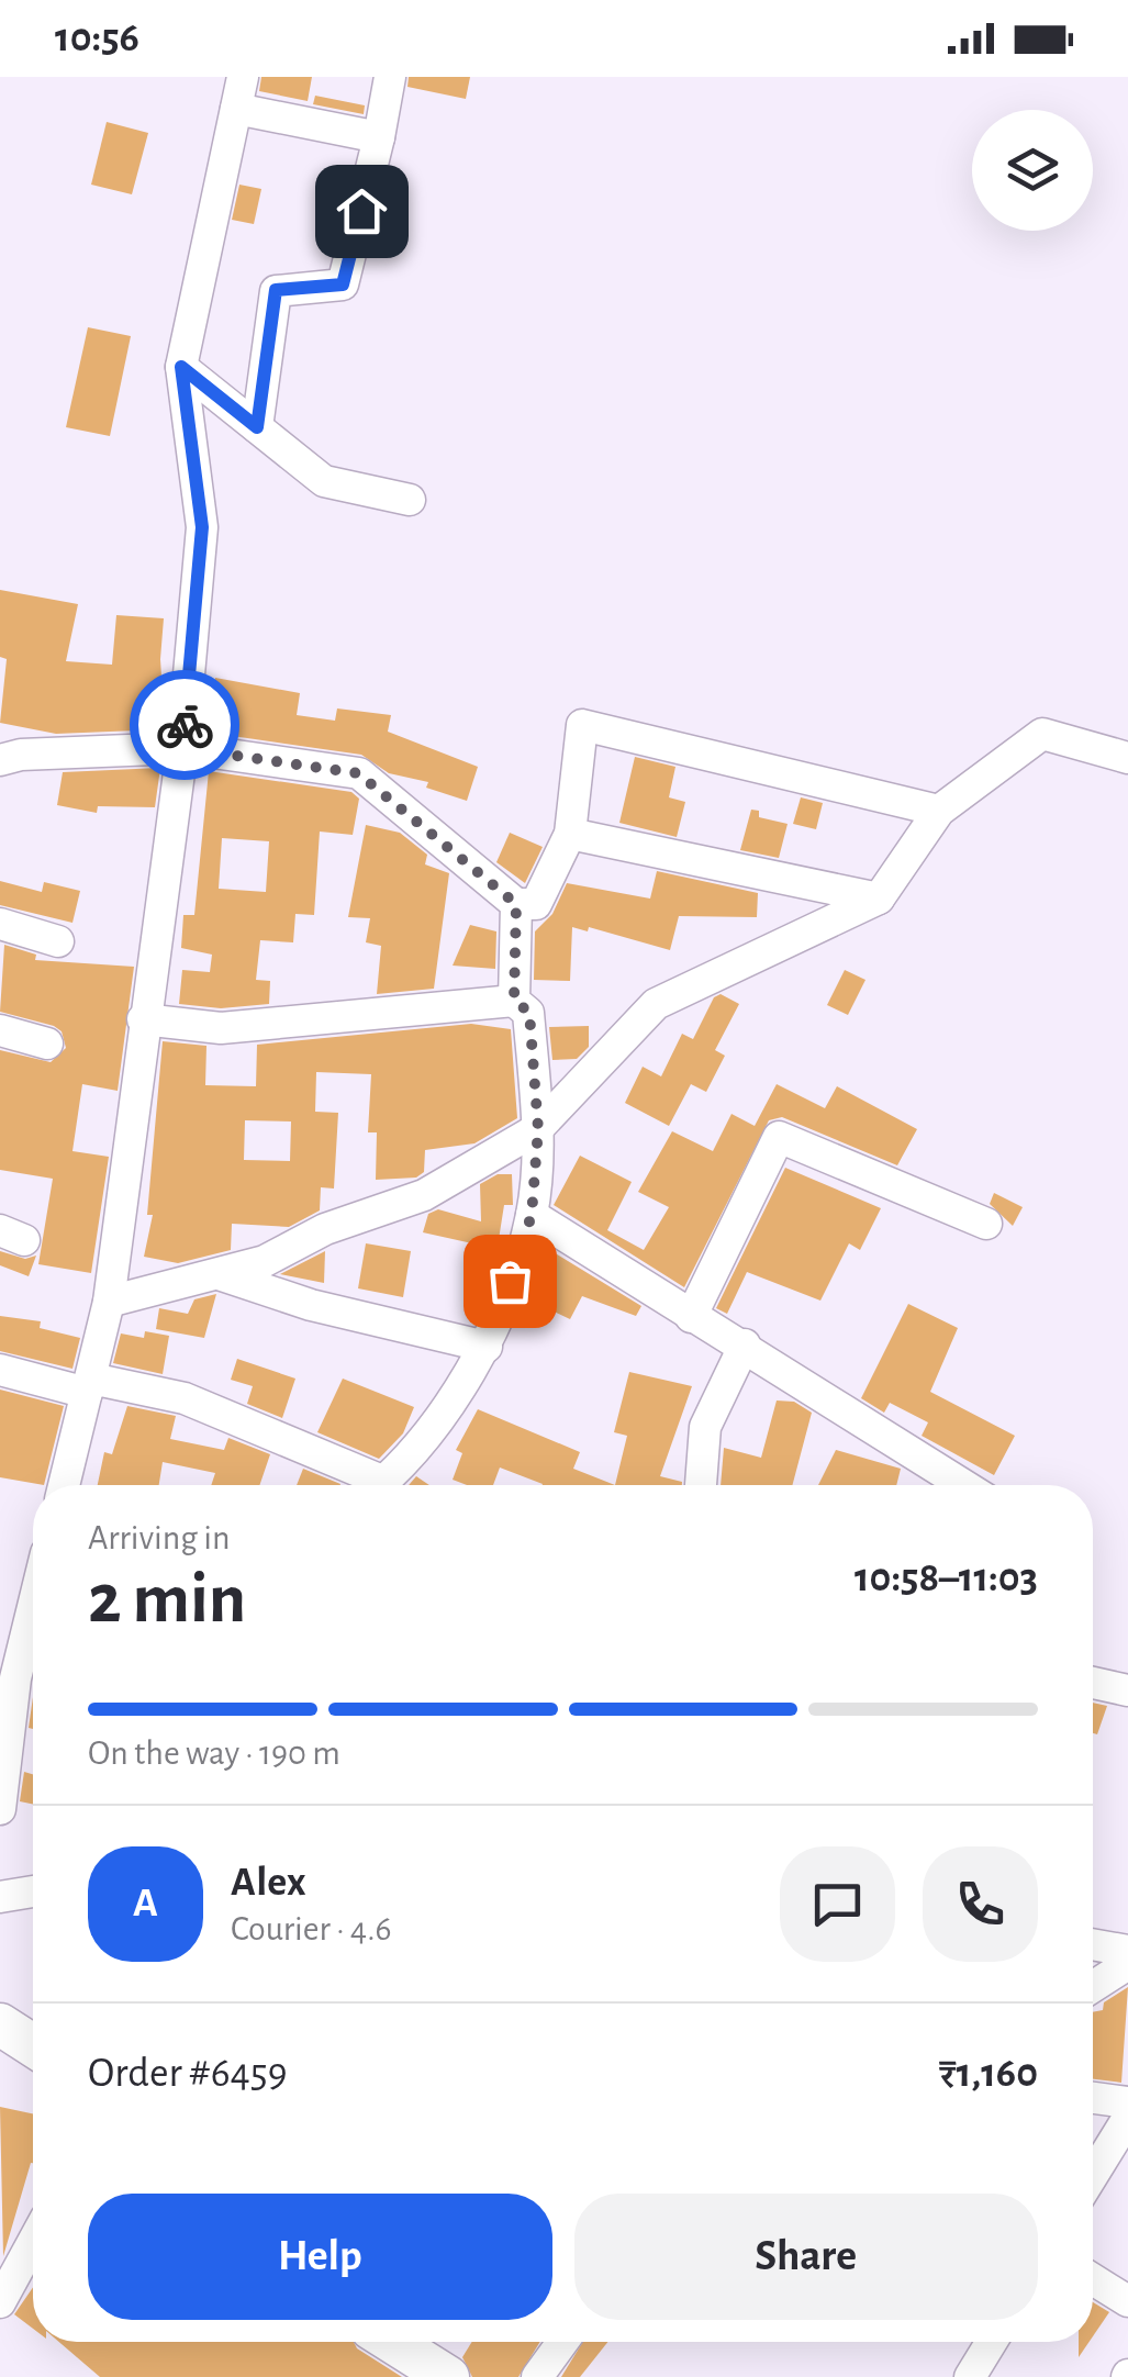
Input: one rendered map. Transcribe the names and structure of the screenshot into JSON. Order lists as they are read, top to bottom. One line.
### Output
{"page":{"status":"10:56","heading":["2 min","Arriving in","10:58–11:03"],"panel":["Alex","Courier · 4.6","Order #6459","₹1,160"],"bar":"On the way · 190 m","round":"A","buttons":["Help","Share"]}}
